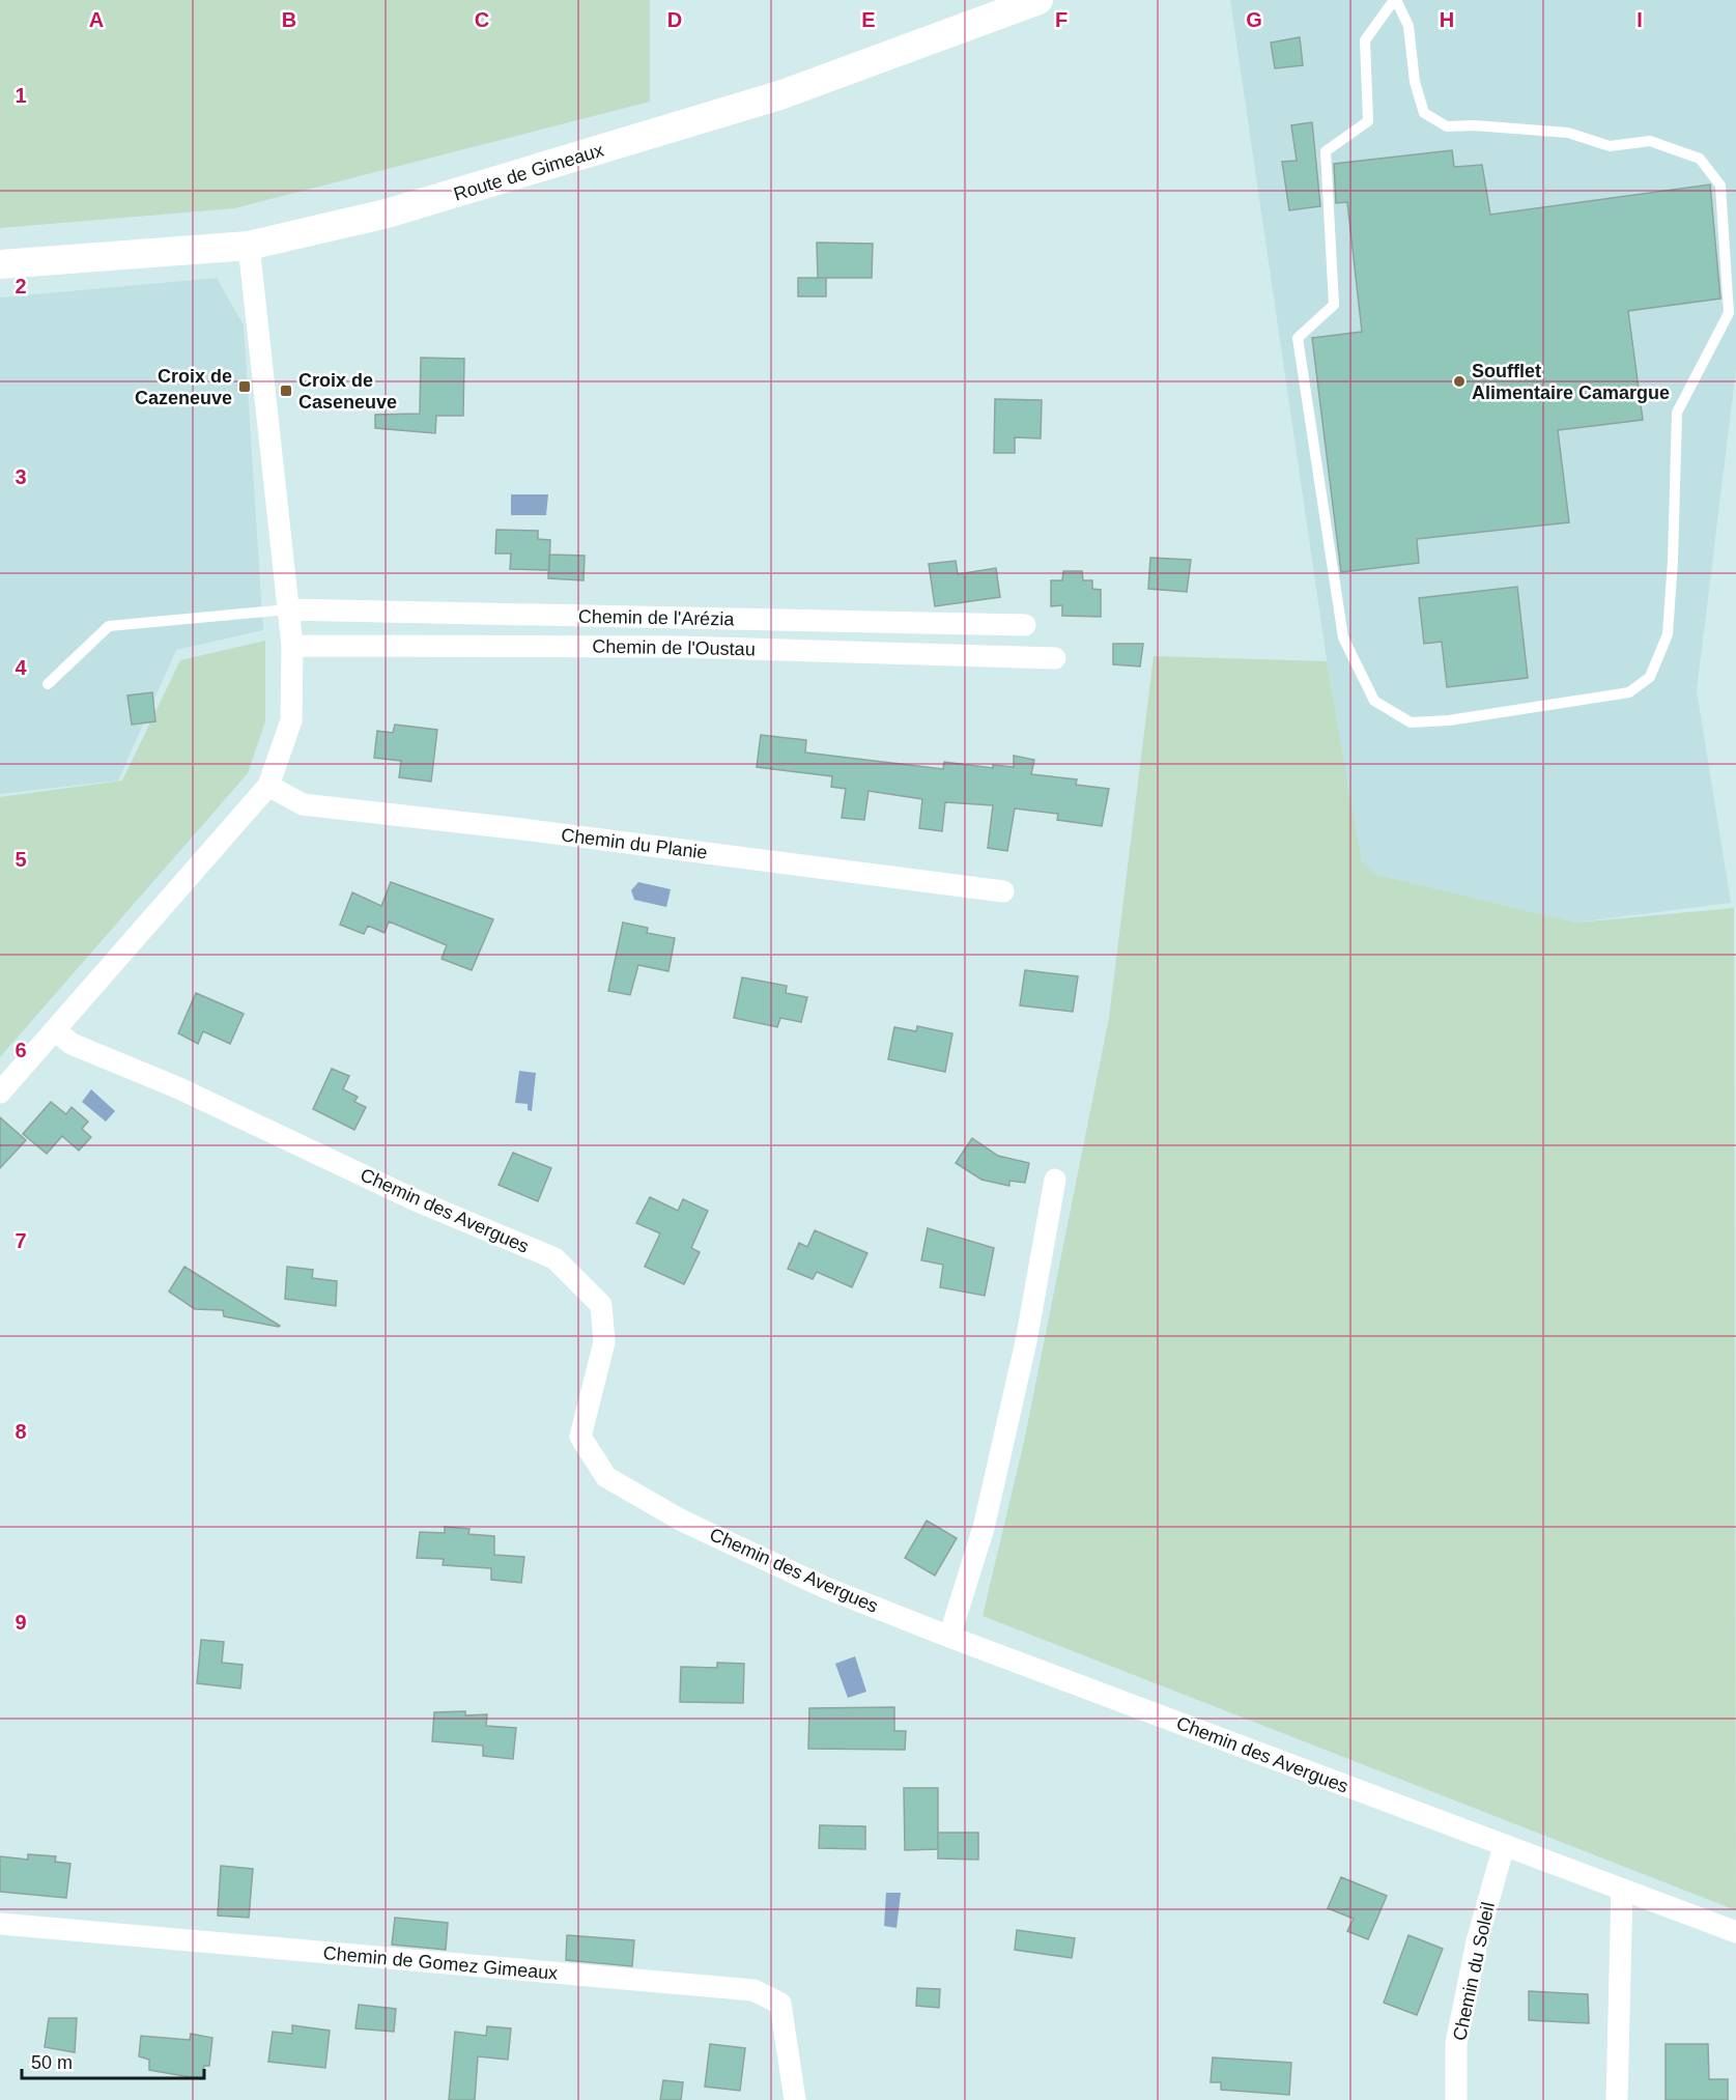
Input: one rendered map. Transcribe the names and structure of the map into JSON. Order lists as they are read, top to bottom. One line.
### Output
{"streets":{"street":["Route de Gimeaux","Chemin de l'Arézia","Chemin de l'Oustau","Chemin du Planie","Chemin des Avergues","Chemin de Gomez Gimeaux","Chemin du Soleil"]},"crossings":[["Chemin des Avergues","Chemin du Soleil"]],"places":{"other":["Soufflet Alimentaire Camargue"],"transit":["Croix de Cazeneuve","Croix de Caseneuve"]},"scale_bar":"50 m","grid":{"columns":["A","B","C","D","E","F","G","H","I"],"rows":["1","2","3","4","5","6","7","8","9"]}}
